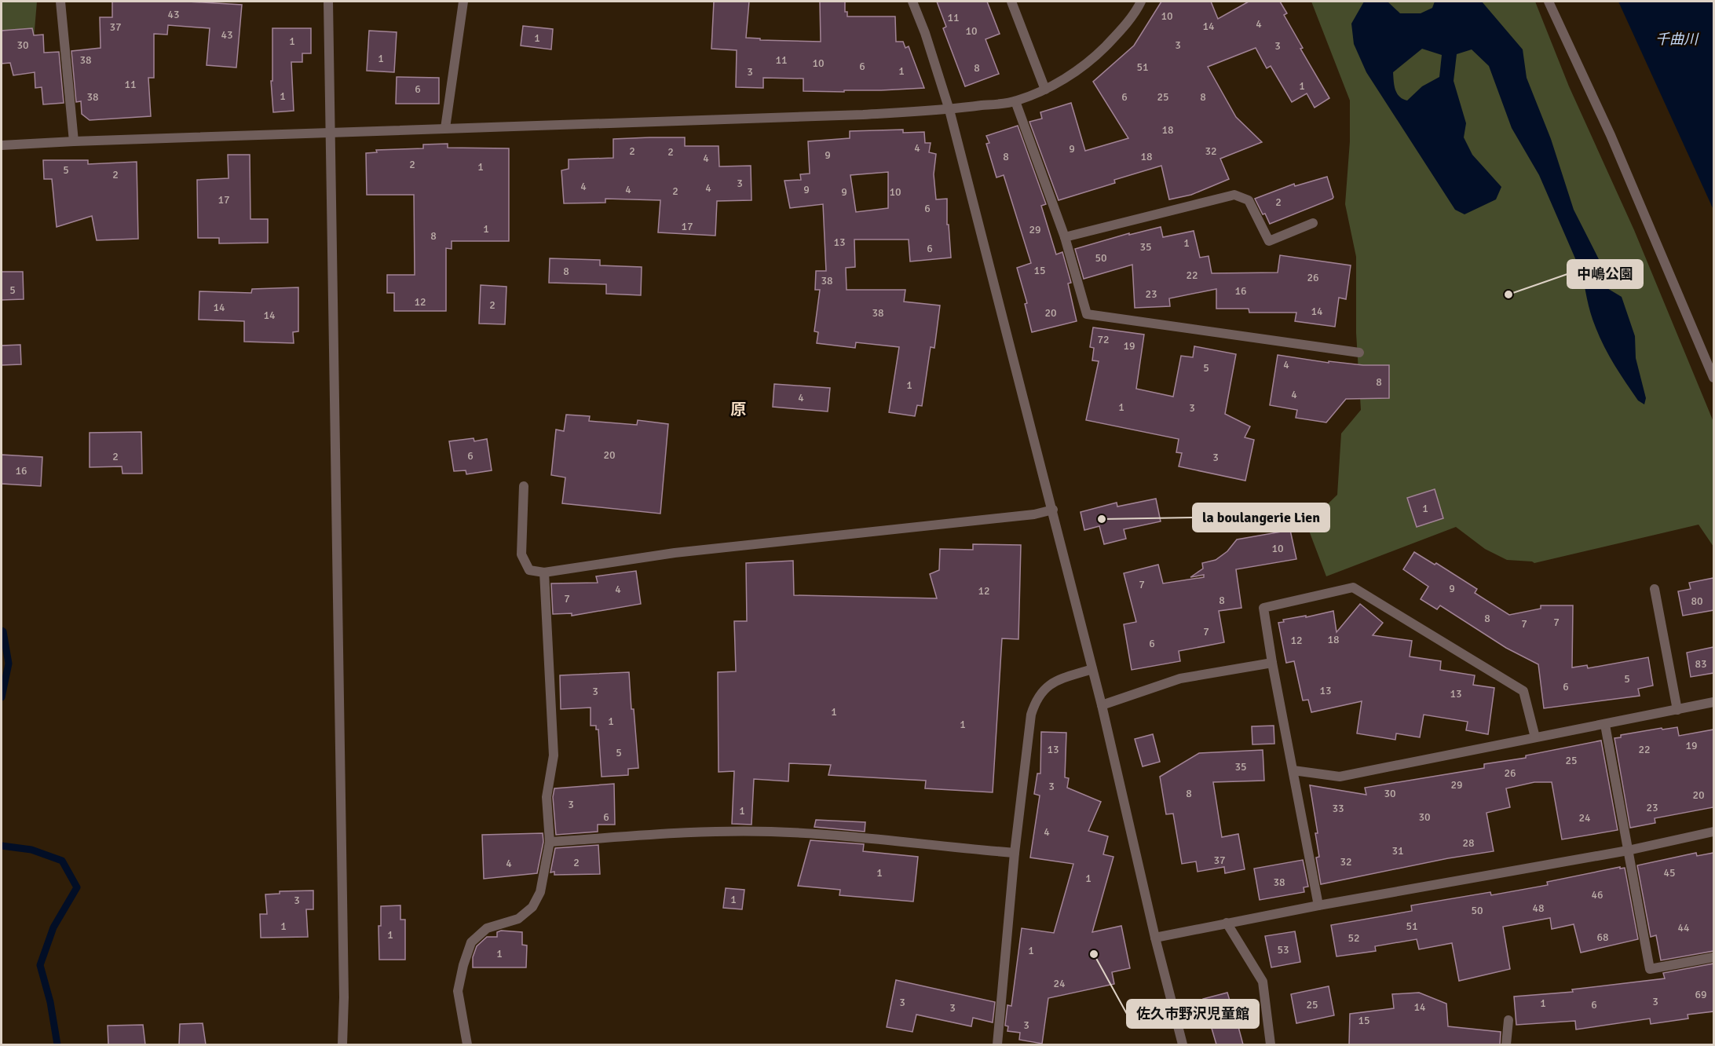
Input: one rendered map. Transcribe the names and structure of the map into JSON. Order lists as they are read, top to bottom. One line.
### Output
{"districts":["原"],"water":["千曲川"],"places":["中嶋公園","la boulangerie Lien","佐久市野沢児童館"],"house_numbers":["43","10","11","4","14","37","10","43","1","1","30","3","3","1","38","11","10","6","51","8","1","3","11","1","6","1","38","6","25","8","18","4","9","2","32","2","9","8","18","4","2","1","5","2","3","4","4","4","9","2","9","10","17","2","6","17","1","29","8","13","1","35","6","50","15","8","22","26","38","5","16","23","12","2","14","14","38","20","14","72","19","4","5","8","1","4","4","1","3","20","6","2","3","16","1","10","7","9","4","12","7","8","80","8","7","7","7","18","12","6","83","5","6","13","3","13","1","1","1","19","13","22","5","25","35","26","29","3","8","30","20","3","23","33","1","6","30","24","4","28","31","37","32","2","4","1","45","1","38","46","1","3","48","50","1","51","44","1","68","52","53","1","1","24","69","3","3","1","25","6","14","3","15","3"]}
